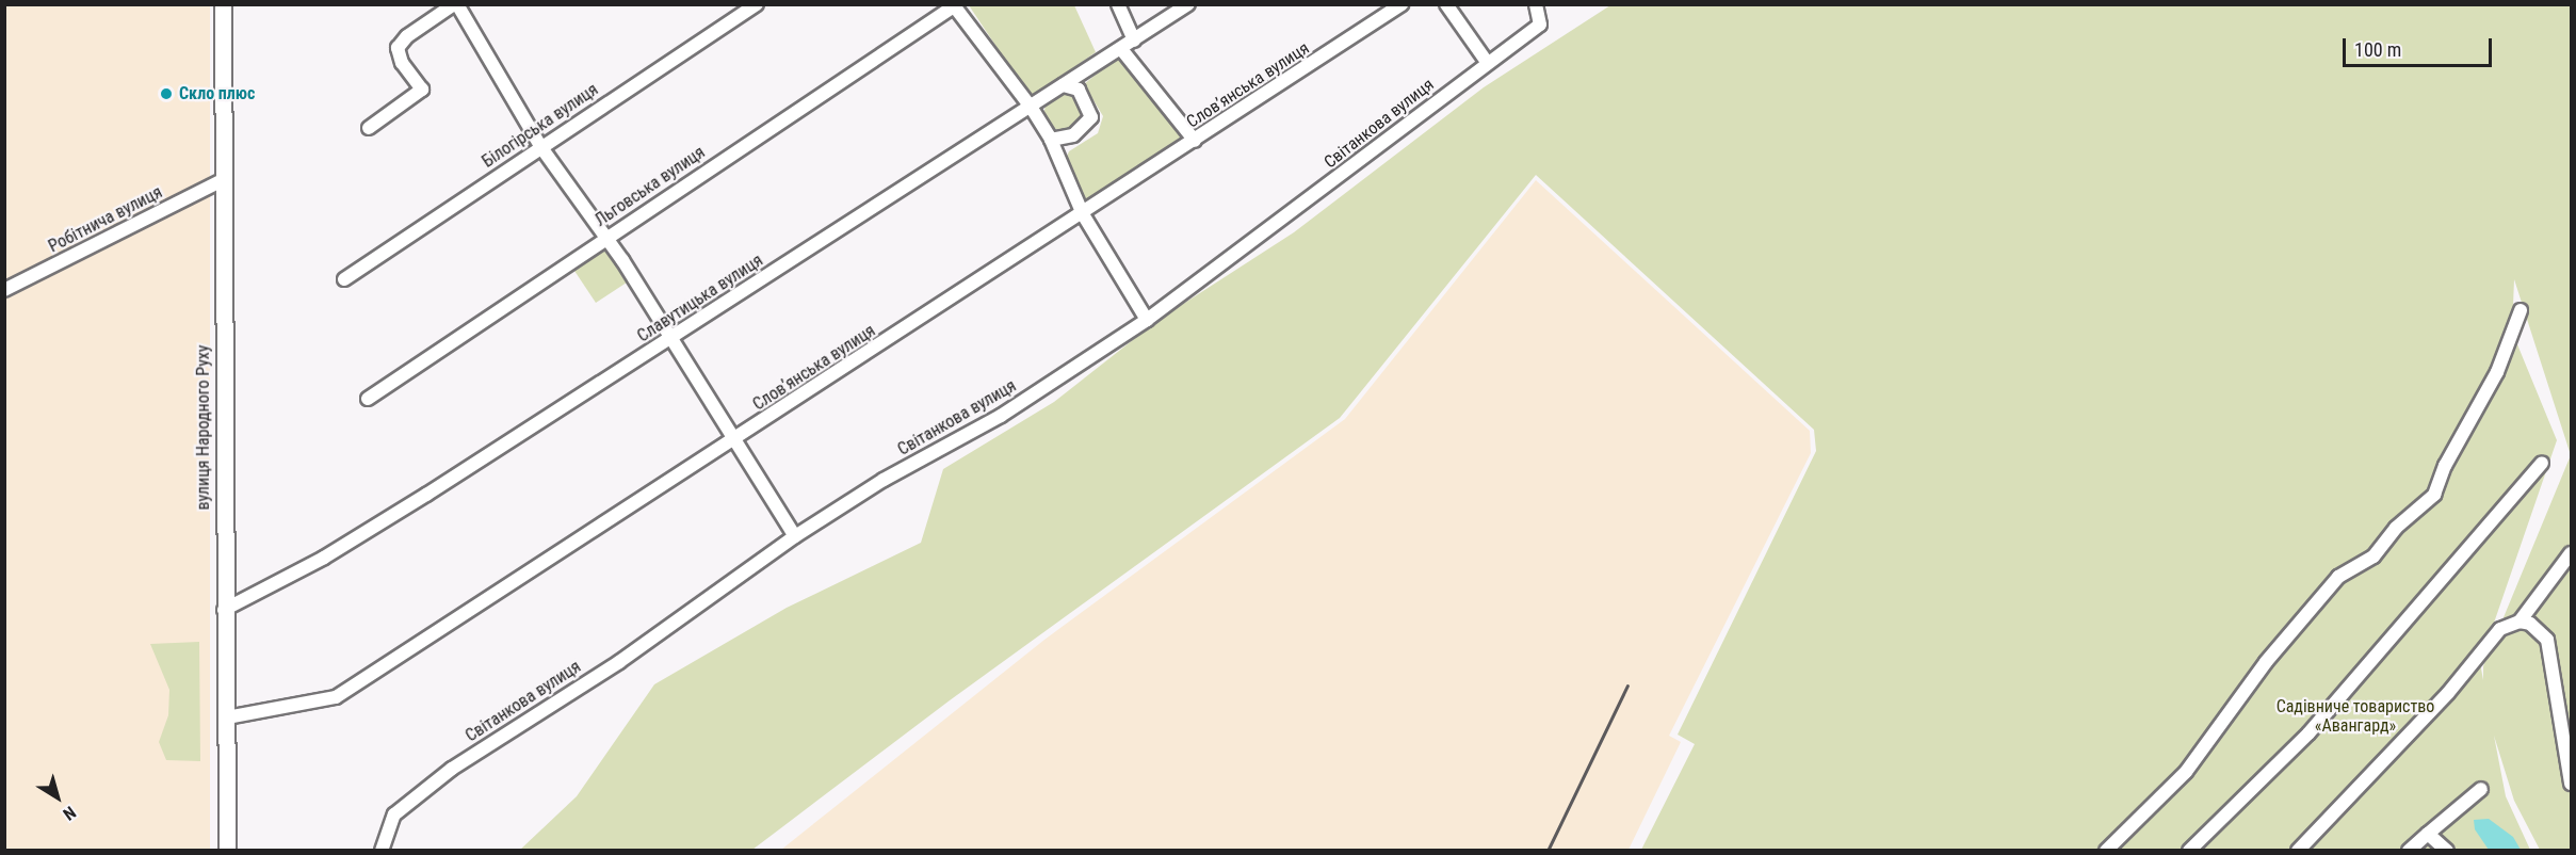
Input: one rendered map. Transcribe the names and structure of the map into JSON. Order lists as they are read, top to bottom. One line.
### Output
{"streets":{"main road":["вулиця Народного Руху"],"street":["Словʼянська вулиця","Світанкова вулиця","Білогірська вулиця","Льговська вулиця","Робітнича вулиця","Славутицька вулиця"]},"crossings":[["Словʼянська вулиця","вулиця Народного Руху"],["Робітнича вулиця","вулиця Народного Руху"],["Славутицька вулиця","вулиця Народного Руху"]],"parks":["Садівниче товариство «Авангард»"],"places":["Скло плюс"],"scale_bar":"100 m","north":"bottom right"}
